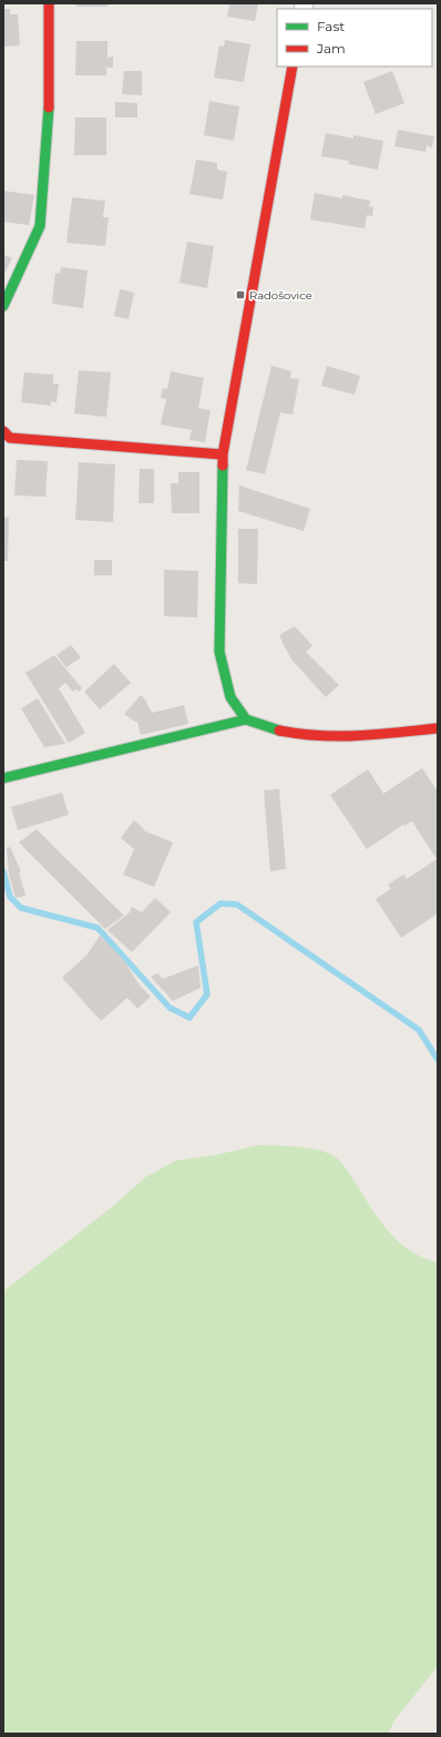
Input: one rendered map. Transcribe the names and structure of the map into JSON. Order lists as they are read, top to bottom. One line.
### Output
{"places":{"transit":["Radošovice"]},"legend":["Fast","Jam"]}
